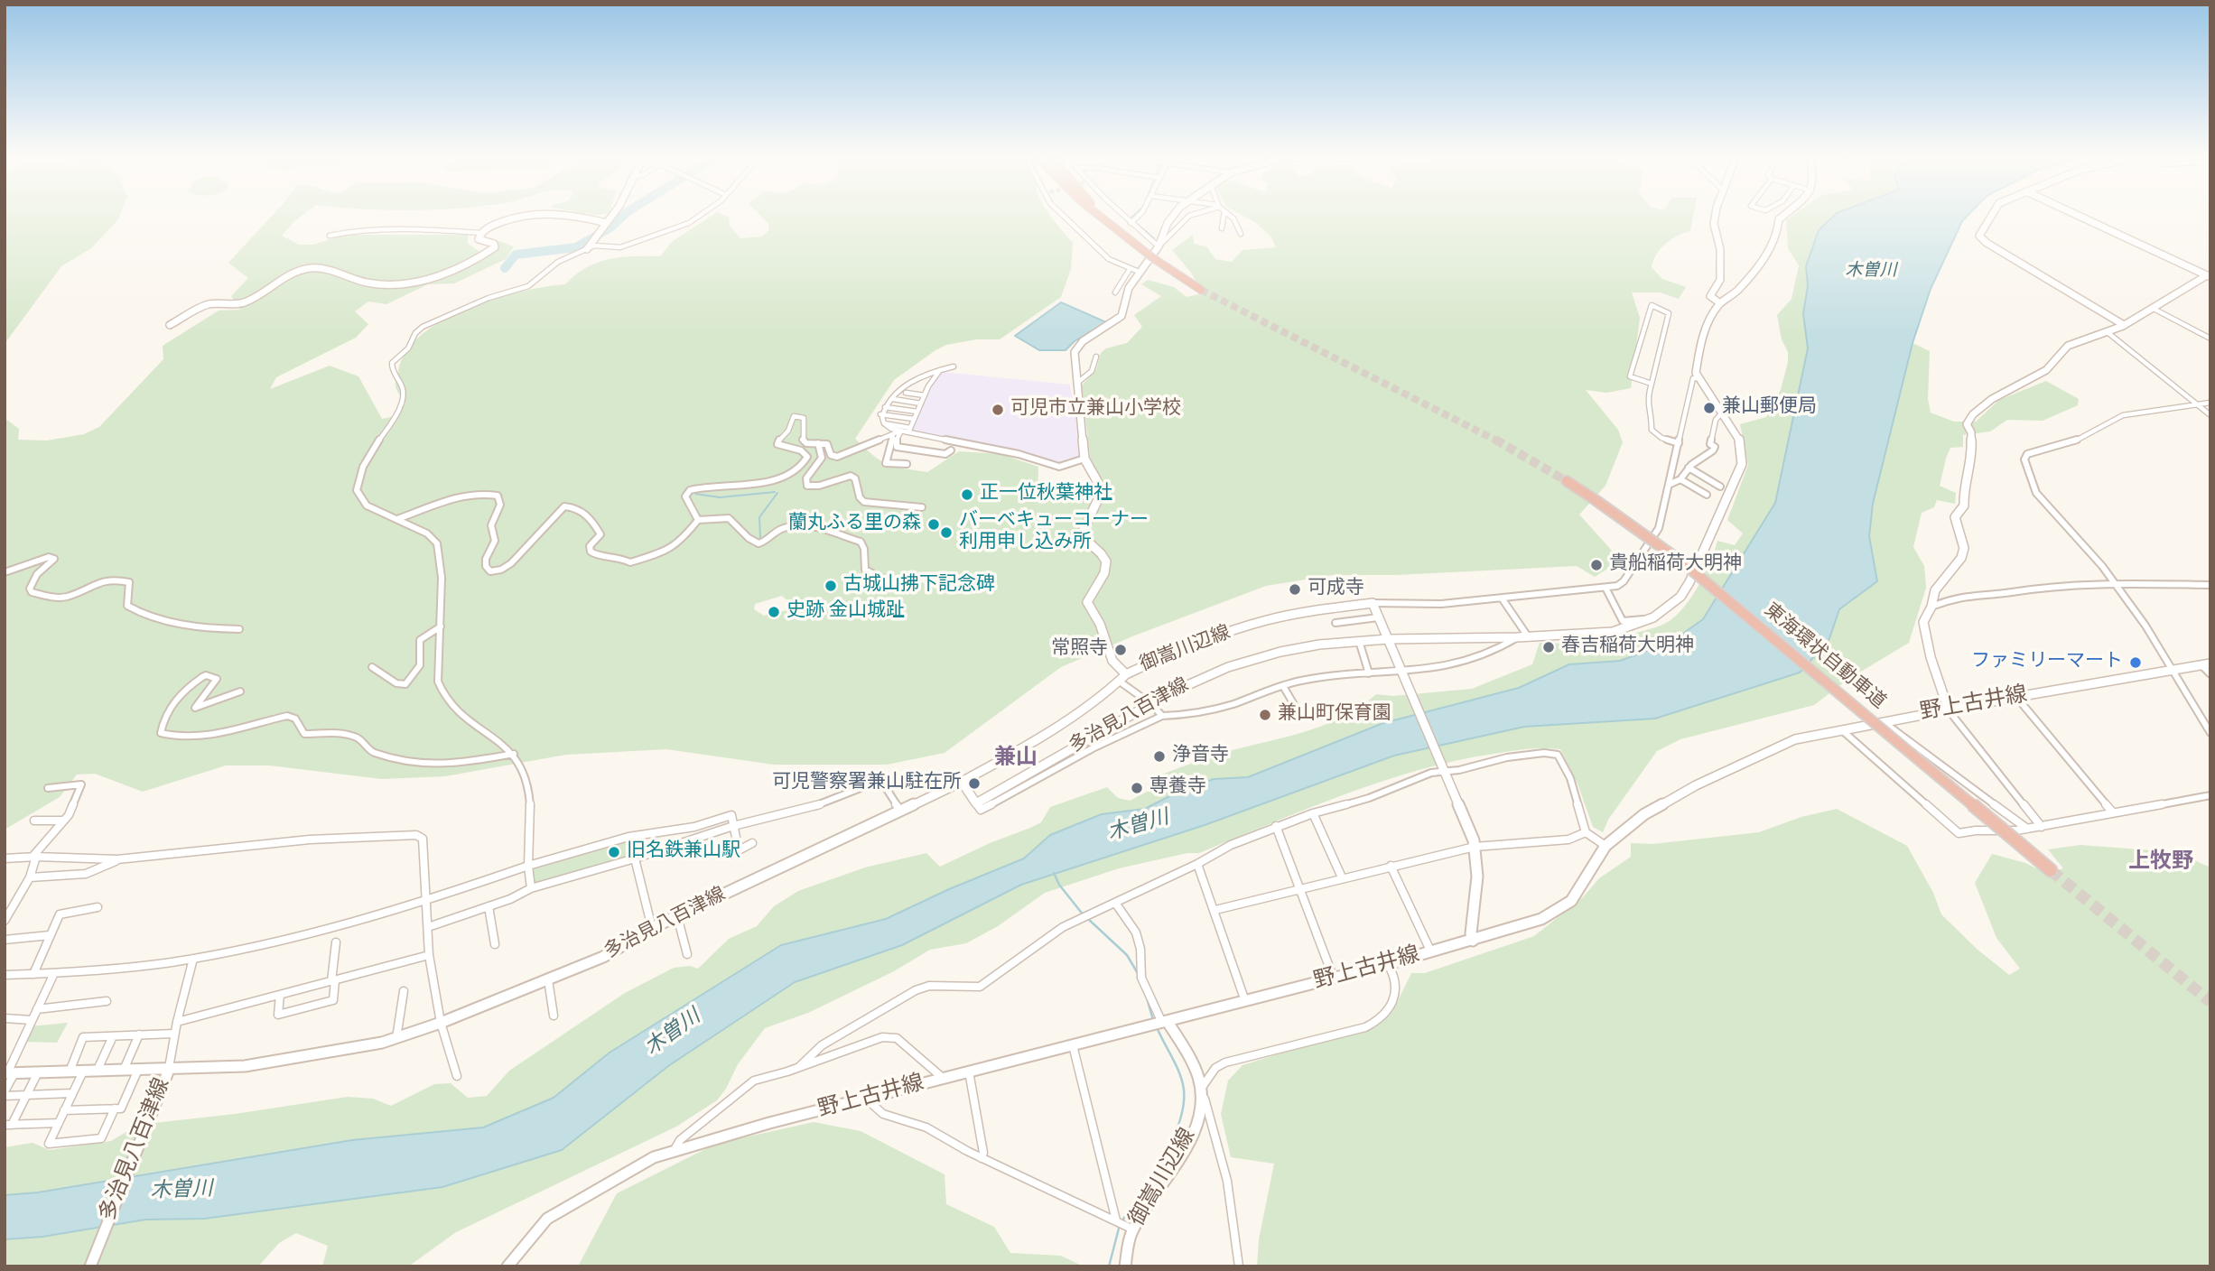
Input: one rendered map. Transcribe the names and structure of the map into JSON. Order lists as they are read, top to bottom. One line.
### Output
{"streets":{"highway":["東海環状自動車道"],"main road":["御嵩川辺線","野上古井線","多治見八百津線"]},"crossings":[["御嵩川辺線","多治見八百津線"]],"districts":["兼山","上牧野"],"water":["木曽川"],"places":["兼山郵便局","可児市立兼山小学校","正一位秋葉神社","蘭丸ふる里の森","バーベキューコーナー 利用申し込み所","貴船稲荷大明神","古城山拂下記念碑","可成寺","史跡 金山城趾","春吉稲荷大明神","常照寺","ファミリーマート","兼山町保育園","浄音寺","可児警察署兼山駐在所","専養寺","旧名鉄兼山駅"]}
